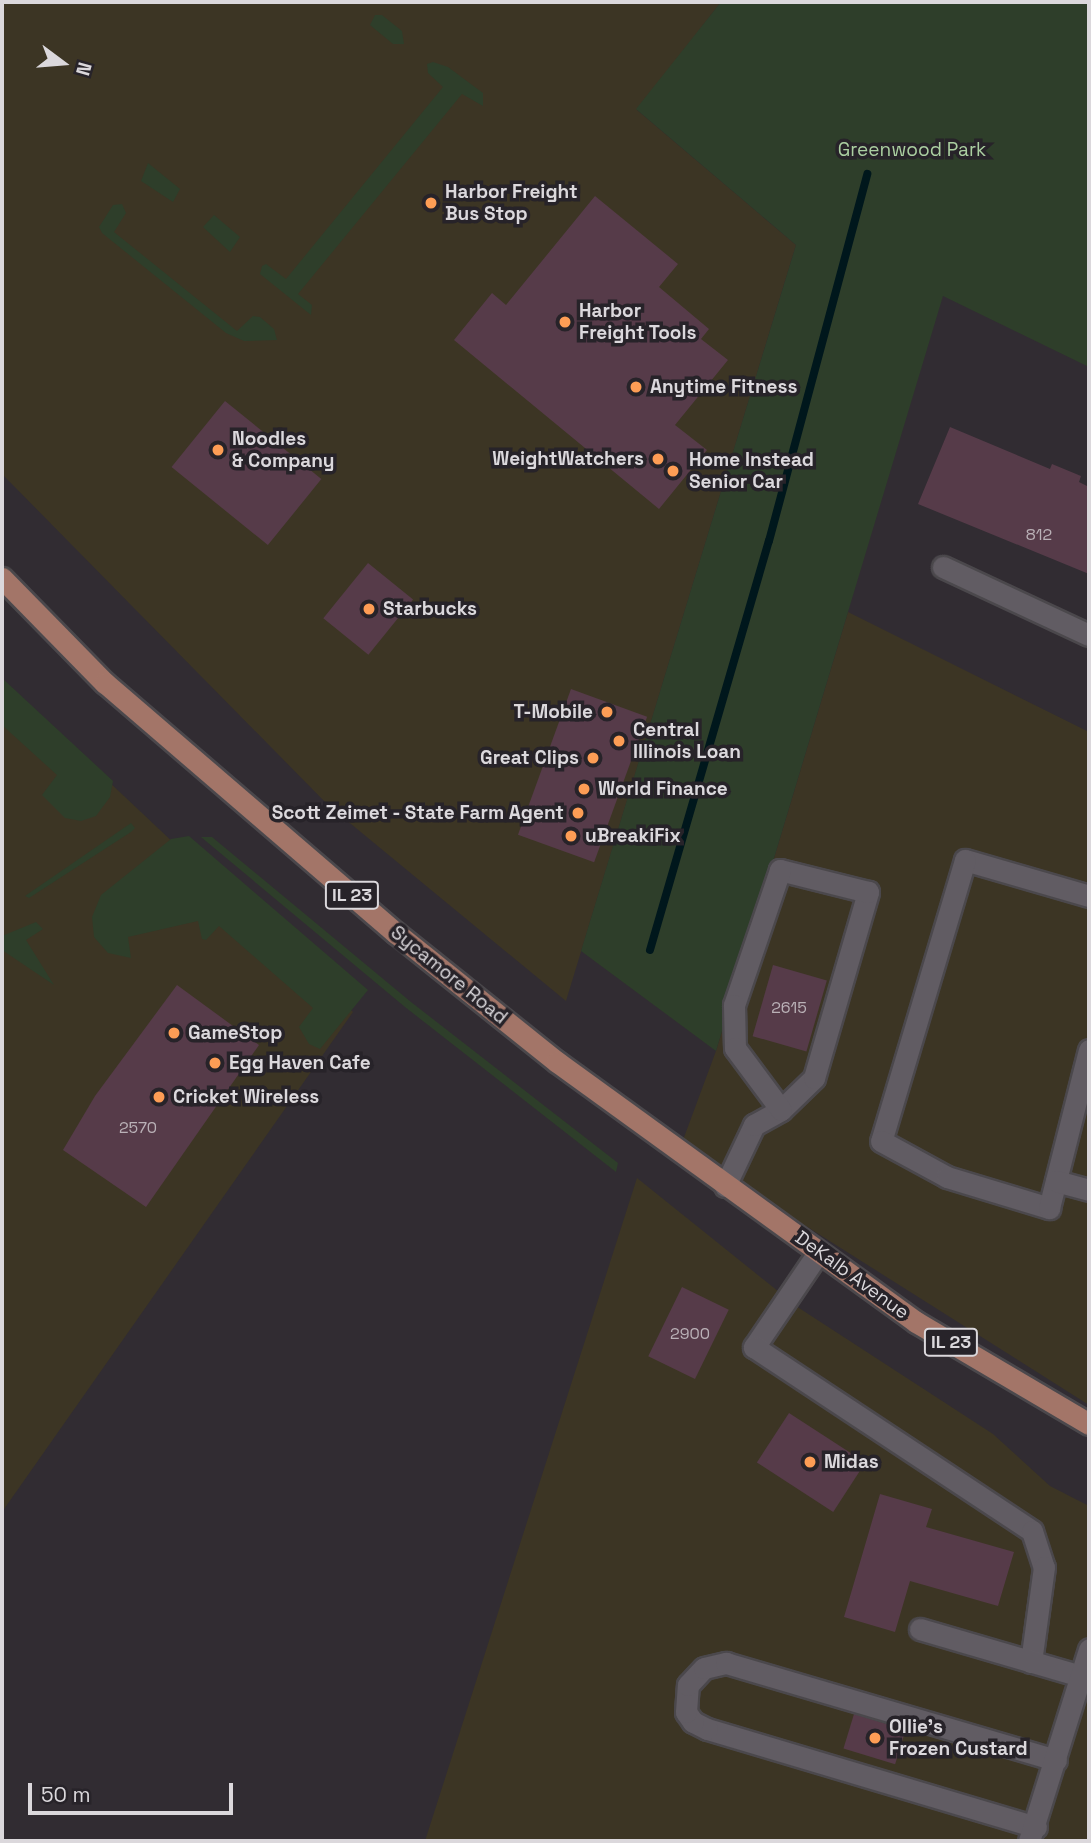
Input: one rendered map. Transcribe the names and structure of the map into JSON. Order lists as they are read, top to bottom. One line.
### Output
{"streets":{"main road":["IL 23","Sycamore Road","DeKalb Avenue"]},"crossings":[["Sycamore Road","DeKalb Avenue"]],"parks":["Greenwood Park"],"places":["Harbor Freight Bus Stop","Harbor Freight Tools","Anytime Fitness","Noodles & Company","WeightWatchers","Home Instead Senior Car","Starbucks","T-Mobile","Central Illinois Loan","Great Clips","World Finance","Scott Zeimet - State Farm Agent","uBreakiFix","GameStop","Egg Haven Cafe","Cricket Wireless","Midas","Ollie's Frozen Custard"],"house_numbers":["812","2615","2570","2900"],"scale_bar":"50 m","north":"right"}
